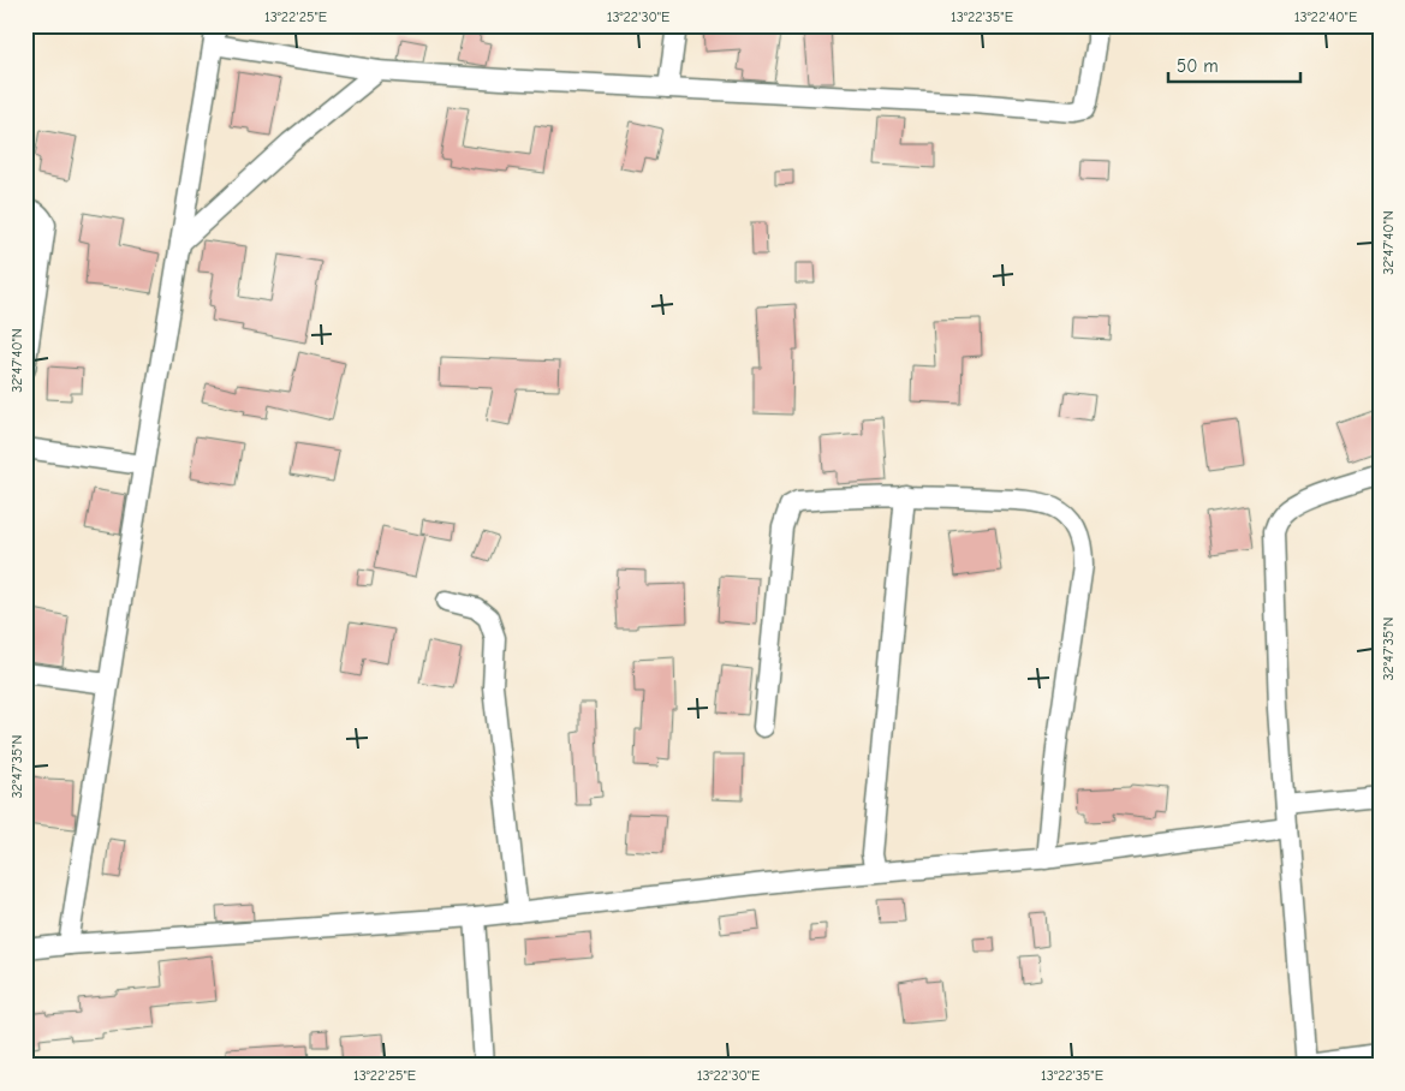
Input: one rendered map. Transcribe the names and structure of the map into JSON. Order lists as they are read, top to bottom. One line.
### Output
{"scale_bar":"50 m","coordinates":["13°22'25\"E","13°22'30\"E","13°22'35\"E","13°22'40\"E","32°47'40\"N","32°47'35\"N"]}
